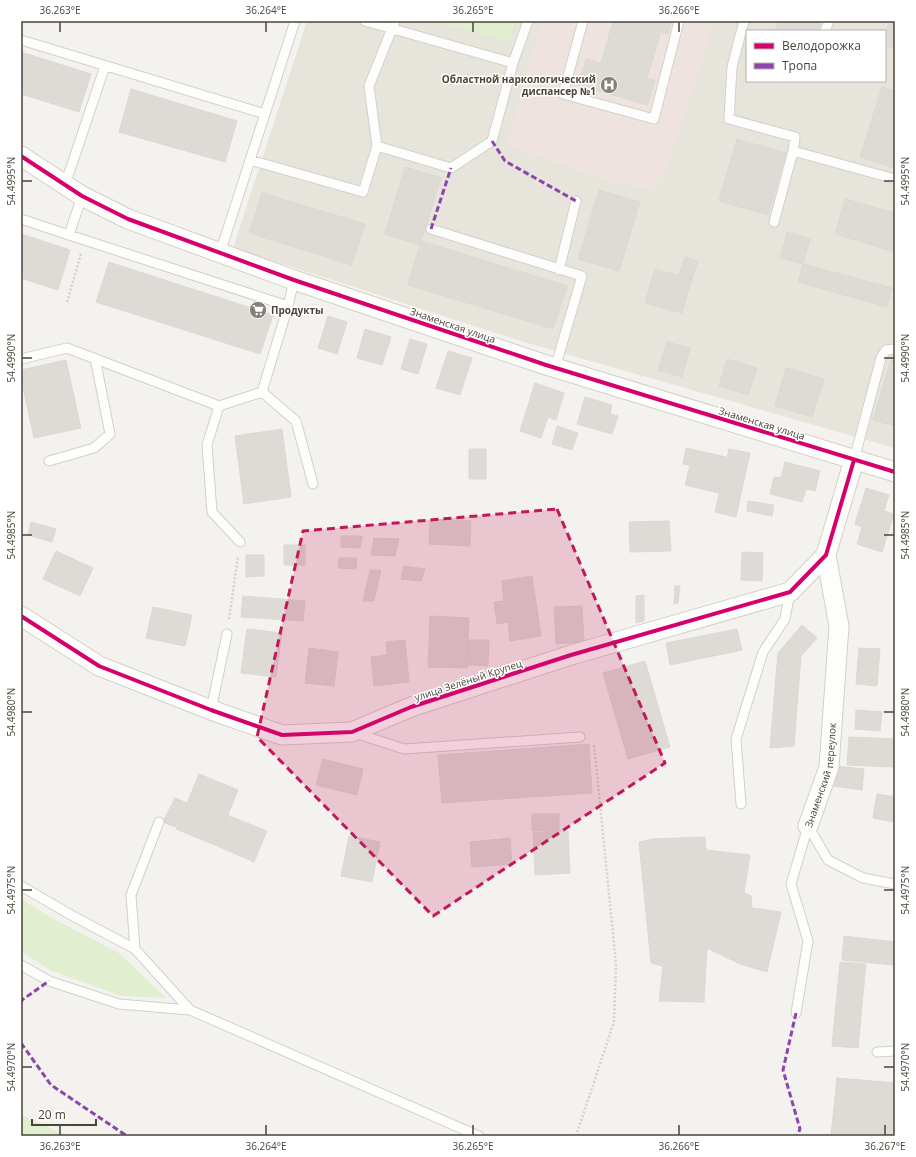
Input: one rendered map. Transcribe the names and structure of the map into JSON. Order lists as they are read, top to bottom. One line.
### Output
{"streets":{"street":["Знаменская улица","улица Зелёный Крупец","Знаменский переулок"]},"crossings":[["Знаменская улица","улица Зелёный Крупец"],["улица Зелёный Крупец","Знаменский переулок"]],"places":{"hospital":["Областной наркологический диспансер №1"],"supermarket":["Продукты"]},"legend":["Велодорожка","Тропа"],"scale_bar":"20 m","coordinates":["36.263°E","36.264°E","36.265°E","36.266°E","54.4995°N","54.4990°N","54.4985°N","54.4980°N","54.4975°N","54.4970°N","36.267°E"]}
